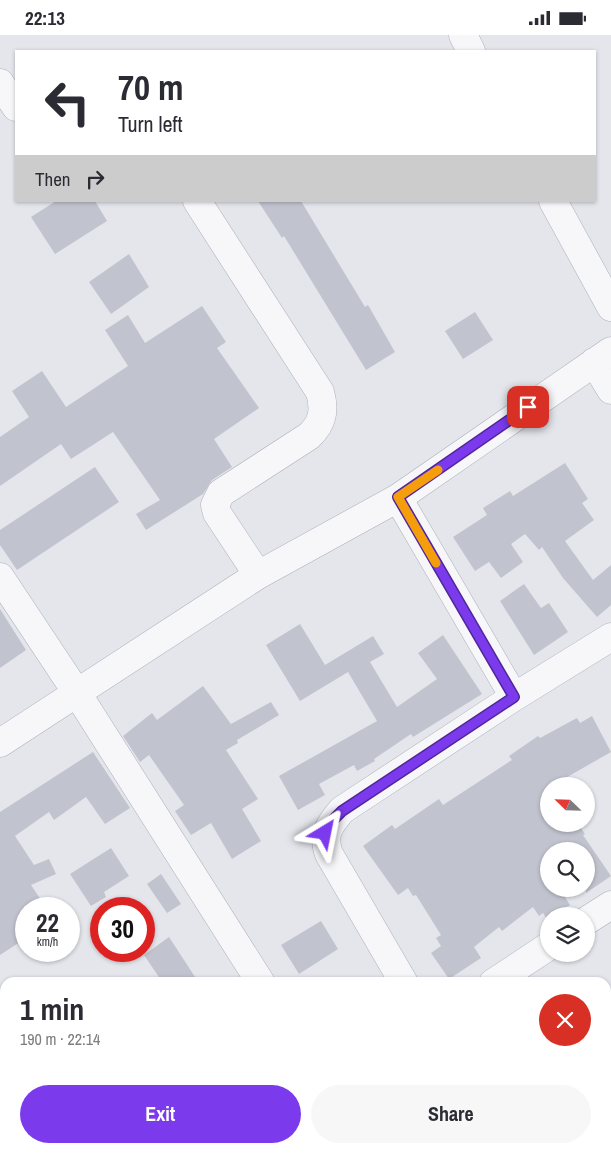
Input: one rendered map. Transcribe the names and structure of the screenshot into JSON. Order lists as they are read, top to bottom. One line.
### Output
{"north":"top left","page":{"status":"22:13","turn":["70 m","Turn left"],"then":"Then","speed":"22 km/h","limit":"30","heading":["1 min","190 m · 22:14"],"buttons":["Exit","Share"]}}
